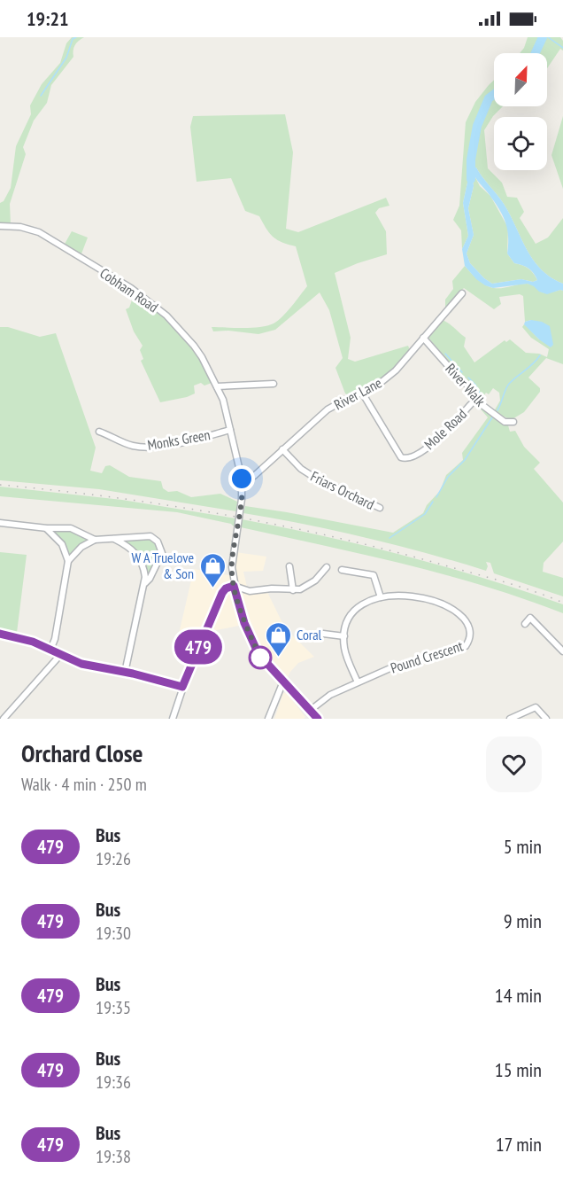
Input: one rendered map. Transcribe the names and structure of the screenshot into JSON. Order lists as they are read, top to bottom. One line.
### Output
{"streets":{"street":["Cobham Road","River Walk","River Lane","Mole Road","Monks Green","Friars Orchard","Pound Crescent"]},"crossings":[["Cobham Road","River Lane"],["Cobham Road","Monks Green"],["Cobham Road","Pound Crescent"],["River Walk","River Lane"],["River Lane","Mole Road"],["River Lane","Friars Orchard"]],"places":{"shop":["W A Truelove & Son","Coral"]},"lines":["bus line 479"],"north":"top right","page":{"status":"19:21","on_map":"479","heading":["Orchard Close","Walk · 4 min · 250 m"],"list":[{"mark":"479","name":"Bus","note":"19:26","value":"5 min"},{"mark":"479","name":"Bus","note":"19:30","value":"9 min"},{"mark":"479","name":"Bus","note":"19:35","value":"14 min"},{"mark":"479","name":"Bus","note":"19:36","value":"15 min"},{"mark":"479","name":"Bus","note":"19:38","value":"17 min"}]}}
